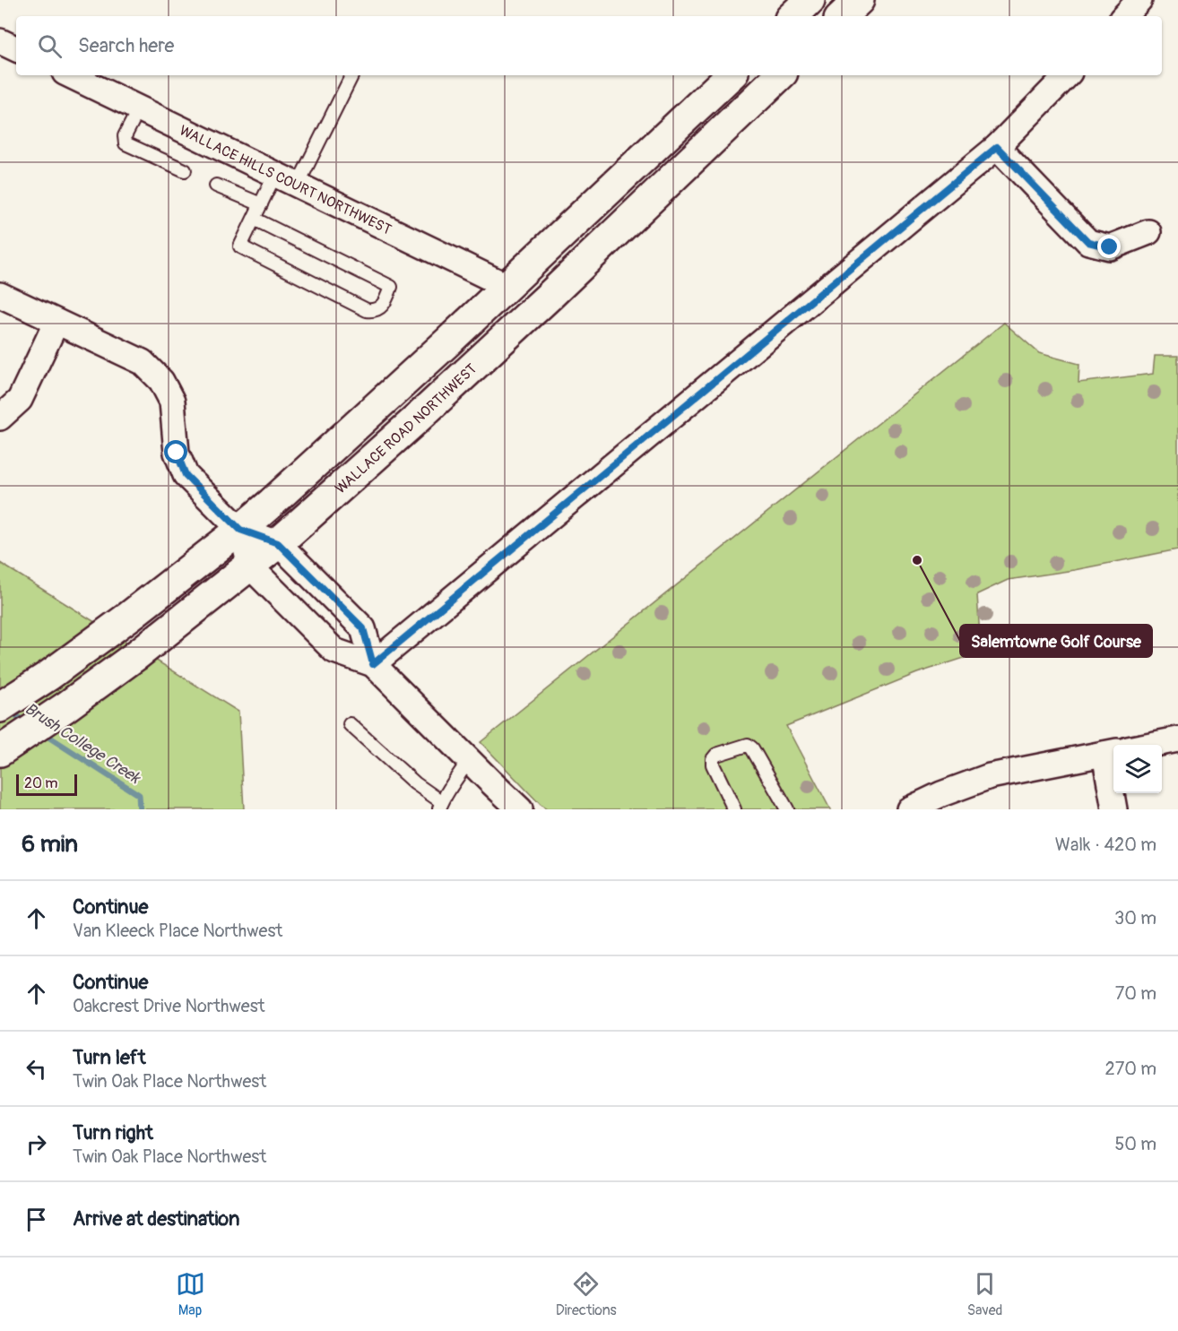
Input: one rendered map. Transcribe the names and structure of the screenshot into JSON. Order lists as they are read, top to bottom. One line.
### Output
{"streets":{"main road":["WALLACE ROAD NORTHWEST"],"street":["WALLACE HILLS COURT NORTHWEST"]},"water":["Brush College Creek"],"places":["Salemtowne Golf Course"],"scale_bar":"20 m","page":{"search":"Search here","scale":"20 m","heading":["6 min","Walk · 420 m"],"list":[["Continue","Van Kleeck Place Northwest","30 m"],["Continue","Oakcrest Drive Northwest","70 m"],["Turn left","Twin Oak Place Northwest","270 m"],["Turn right","Twin Oak Place Northwest","50 m"],"Arrive at destination"],"nav":["Map","Directions","Saved"]}}
